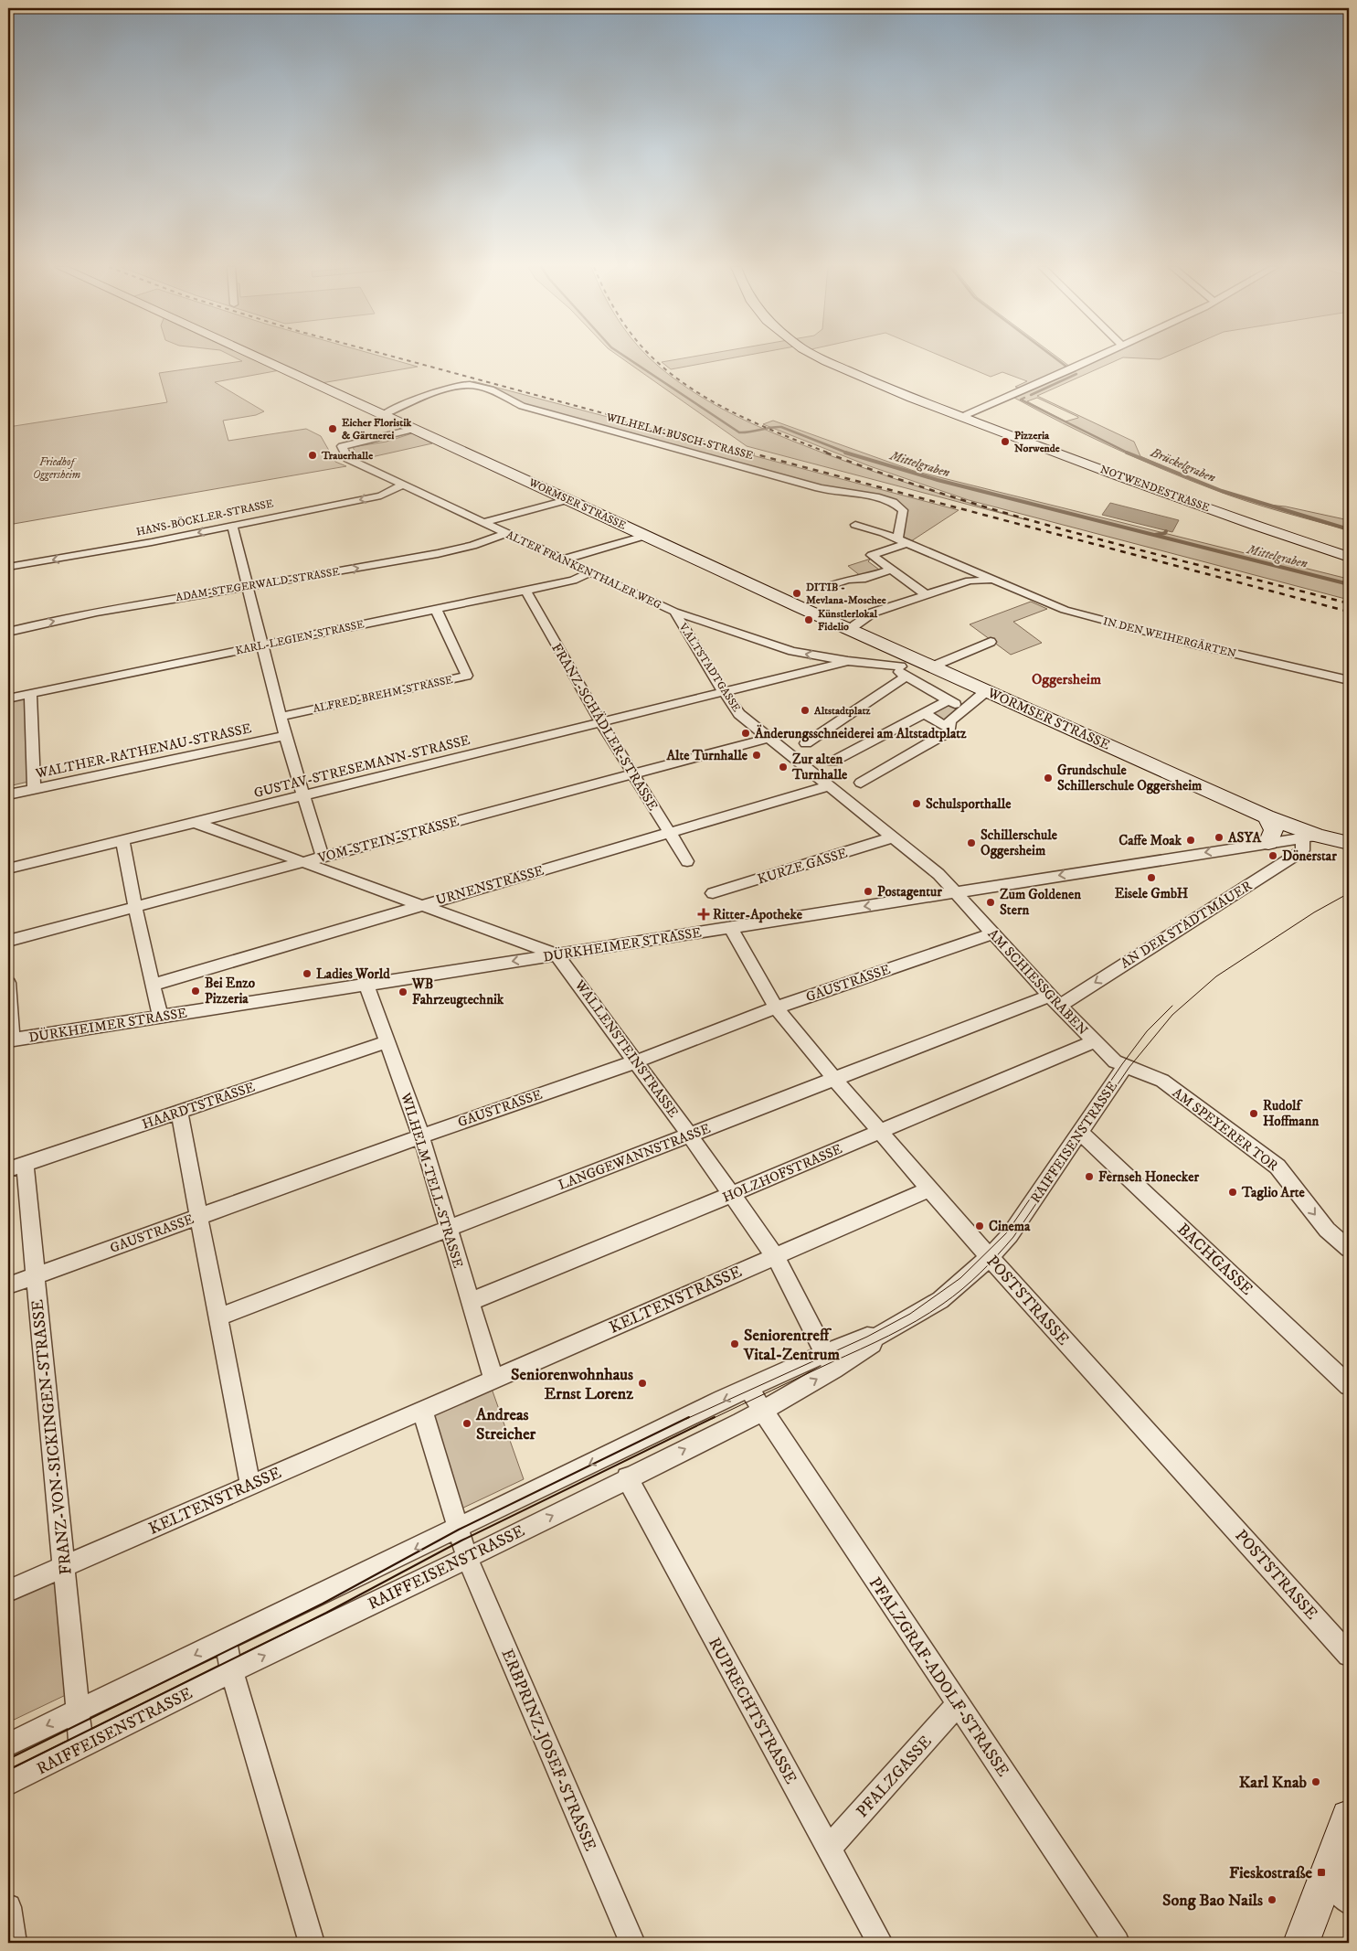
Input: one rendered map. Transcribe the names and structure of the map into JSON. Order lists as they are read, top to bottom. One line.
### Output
{"streets":{"street":["WILHELM-BUSCH-STRASSE","NOTWENDESTRASSE","WORMSER STRASSE","HANS-BÖCKLER-STRASSE","ALTER FRANKENTHALER WEG","ADAM-STEGERWALD-STRASSE","KARL-LEGIEN-STRASSE","IN DEN WEIHERGÄRTEN","V.ALTSTADTGASSE","ALFRED-BREHM-STRASSE","FRANZ-SCHÄDLER-STRASSE","WALTHER-RATHENAU-STRASSE","GUSTAV-STRESEMANN-STRASSE","VOM-STEIN-STRASSE","KURZE GASSE","URNENSTRASSE","AN DER STADTMAUER","DÜRKHEIMER STRASSE","AM SCHIESSGRABEN","GAUSTRASSE","WALLENSTEINSTRASSE","HAARDTSTRASSE","AM SPEYERER TOR","RAIFFEISENSTRASSE","LANGGEWANNSTRASSE","HOLZHOFSTRASSE","WILHELM-TELL-STRASSE","BACHGASSE","KELTENSTRASSE","POSTSTRASSE","FRANZ-VON-SICKINGEN-STRASSE","PFALZGRAF-ADOLF-STRASSE","RUPRECHTSTRASSE","ERBPRINZ-JOSEF-STRASSE","PFALZGASSE"]},"crossings":[["WILHELM-BUSCH-STRASSE","WORMSER STRASSE"],["WILHELM-BUSCH-STRASSE","IN DEN WEIHERGÄRTEN"],["WORMSER STRASSE","ALTER FRANKENTHALER WEG"],["WORMSER STRASSE","IN DEN WEIHERGÄRTEN"],["WORMSER STRASSE","AN DER STADTMAUER"],["WORMSER STRASSE","DÜRKHEIMER STRASSE"],["HANS-BÖCKLER-STRASSE","ALTER FRANKENTHALER WEG"],["ALTER FRANKENTHALER WEG","ADAM-STEGERWALD-STRASSE"],["ALTER FRANKENTHALER WEG","KARL-LEGIEN-STRASSE"],["ALTER FRANKENTHALER WEG","V.ALTSTADTGASSE"],["ALTER FRANKENTHALER WEG","GUSTAV-STRESEMANN-STRASSE"],["KARL-LEGIEN-STRASSE","ALFRED-BREHM-STRASSE"],["KARL-LEGIEN-STRASSE","FRANZ-SCHÄDLER-STRASSE"],["V.ALTSTADTGASSE","GUSTAV-STRESEMANN-STRASSE"],["V.ALTSTADTGASSE","VOM-STEIN-STRASSE"],["FRANZ-SCHÄDLER-STRASSE","GUSTAV-STRESEMANN-STRASSE"],["FRANZ-SCHÄDLER-STRASSE","VOM-STEIN-STRASSE"],["FRANZ-SCHÄDLER-STRASSE","URNENSTRASSE"],["AN DER STADTMAUER","DÜRKHEIMER STRASSE"],["AN DER STADTMAUER","AM SCHIESSGRABEN"],["AN DER STADTMAUER","LANGGEWANNSTRASSE"],["DÜRKHEIMER STRASSE","AM SCHIESSGRABEN"],["DÜRKHEIMER STRASSE","WALLENSTEINSTRASSE"],["DÜRKHEIMER STRASSE","WILHELM-TELL-STRASSE"],["DÜRKHEIMER STRASSE","POSTSTRASSE"],["AM SCHIESSGRABEN","GAUSTRASSE"],["AM SCHIESSGRABEN","AM SPEYERER TOR"],["AM SCHIESSGRABEN","RAIFFEISENSTRASSE"],["AM SCHIESSGRABEN","LANGGEWANNSTRASSE"],["AM SCHIESSGRABEN","HOLZHOFSTRASSE"],["GAUSTRASSE","WALLENSTEINSTRASSE"],["GAUSTRASSE","WILHELM-TELL-STRASSE"],["GAUSTRASSE","POSTSTRASSE"],["GAUSTRASSE","FRANZ-VON-SICKINGEN-STRASSE"],["WALLENSTEINSTRASSE","RAIFFEISENSTRASSE"],["WALLENSTEINSTRASSE","LANGGEWANNSTRASSE"],["WALLENSTEINSTRASSE","HOLZHOFSTRASSE"],["WALLENSTEINSTRASSE","KELTENSTRASSE"],["HAARDTSTRASSE","WILHELM-TELL-STRASSE"],["HAARDTSTRASSE","FRANZ-VON-SICKINGEN-STRASSE"],["AM SPEYERER TOR","RAIFFEISENSTRASSE"],["RAIFFEISENSTRASSE","BACHGASSE"],["RAIFFEISENSTRASSE","POSTSTRASSE"],["RAIFFEISENSTRASSE","FRANZ-VON-SICKINGEN-STRASSE"],["RAIFFEISENSTRASSE","PFALZGRAF-ADOLF-STRASSE"],["RAIFFEISENSTRASSE","RUPRECHTSTRASSE"],["RAIFFEISENSTRASSE","ERBPRINZ-JOSEF-STRASSE"],["LANGGEWANNSTRASSE","WILHELM-TELL-STRASSE"],["LANGGEWANNSTRASSE","POSTSTRASSE"],["HOLZHOFSTRASSE","WILHELM-TELL-STRASSE"],["HOLZHOFSTRASSE","POSTSTRASSE"],["WILHELM-TELL-STRASSE","KELTENSTRASSE"],["KELTENSTRASSE","POSTSTRASSE"],["KELTENSTRASSE","FRANZ-VON-SICKINGEN-STRASSE"],["PFALZGRAF-ADOLF-STRASSE","PFALZGASSE"],["RUPRECHTSTRASSE","PFALZGASSE"]],"one_way":["HANS-BÖCKLER-STRASSE","ADAM-STEGERWALD-STRASSE","AN DER STADTMAUER","DÜRKHEIMER STRASSE","AM SPEYERER TOR"],"districts":["Oggersheim"],"water":["Mittelgraben","Brückelgraben"],"parks":["Friedhof Oggersheim"],"places":{"other":["Eicher Floristik & Gärtnerei","Pizzeria Norwende","Trauerhalle","DITIB - Mevlana-Moschee","Künstlerlokal Fidelio","Altstadtplatz","Änderungsschneiderei am Altstadtplatz","Alte Turnhalle","Zur alten Turnhalle","Grundschule Schillerschule Oggersheim","Schulsporthalle","ASYA","Caffe Moak","Schillerschule Oggersheim","Dönerstar","Eisele GmbH","Postagentur","Zum Goldenen Stern","Ladies World","Bei Enzo Pizzeria","WB Fahrzeugtechnik","Rudolf Hoffmann","Fernseh Honecker","Taglio Arte","Cinema","Seniorentreff Vital-Zentrum","Seniorenwohnhaus Ernst Lorenz","Andreas Streicher","Karl Knab","Song Bao Nails"],"health":["Ritter-Apotheke"],"transit":["Fieskostraße"]}}
